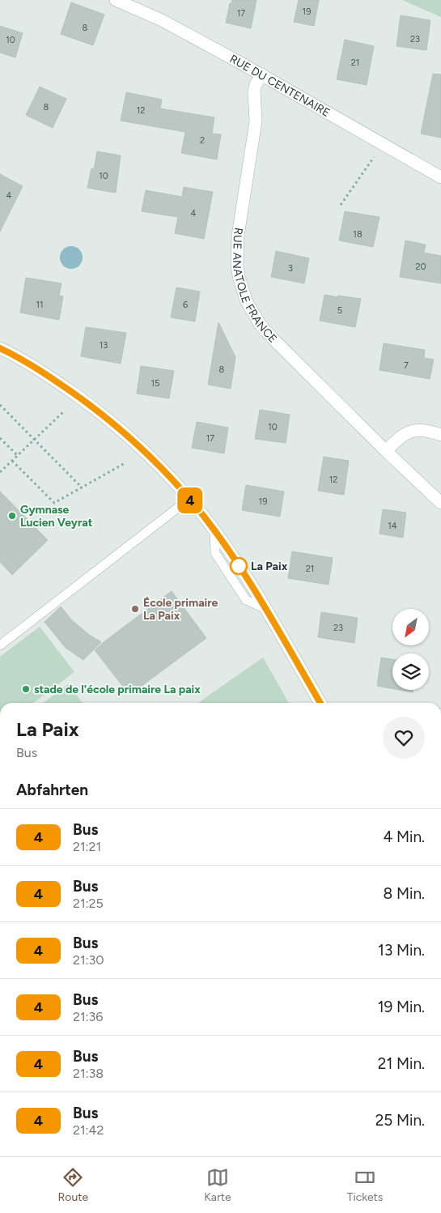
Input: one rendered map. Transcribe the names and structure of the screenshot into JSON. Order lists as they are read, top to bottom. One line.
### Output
{"streets":{"street":["RUE DU CENTENAIRE","RUE ANATOLE FRANCE"]},"crossings":[["RUE DU CENTENAIRE","RUE ANATOLE FRANCE"]],"places":["Gymnase Lucien Veyrat","La Paix","École primaire La Paix","stade de l'école primaire La paix"],"lines":["bus line 4"],"house_numbers":["19","17","8","23","10","21","8","12","2","10","4","4","18","20","3","11","6","5","13","7","8","15","10","17","12","19","14","21","23"],"north":"bottom left","page":{"on_map":"4","heading":[["La Paix","Bus"],"Abfahrten"],"list":[{"mark":"4","name":"Bus","note":"21:21","value":"4 Min."},{"mark":"4","name":"Bus","note":"21:25","value":"8 Min."},{"mark":"4","name":"Bus","note":"21:30","value":"13 Min."},{"mark":"4","name":"Bus","note":"21:36","value":"19 Min."},{"mark":"4","name":"Bus","note":"21:38","value":"21 Min."},{"mark":"4","name":"Bus","note":"21:42","value":"25 Min."}],"tabs":["Route","Karte","Tickets"]}}
